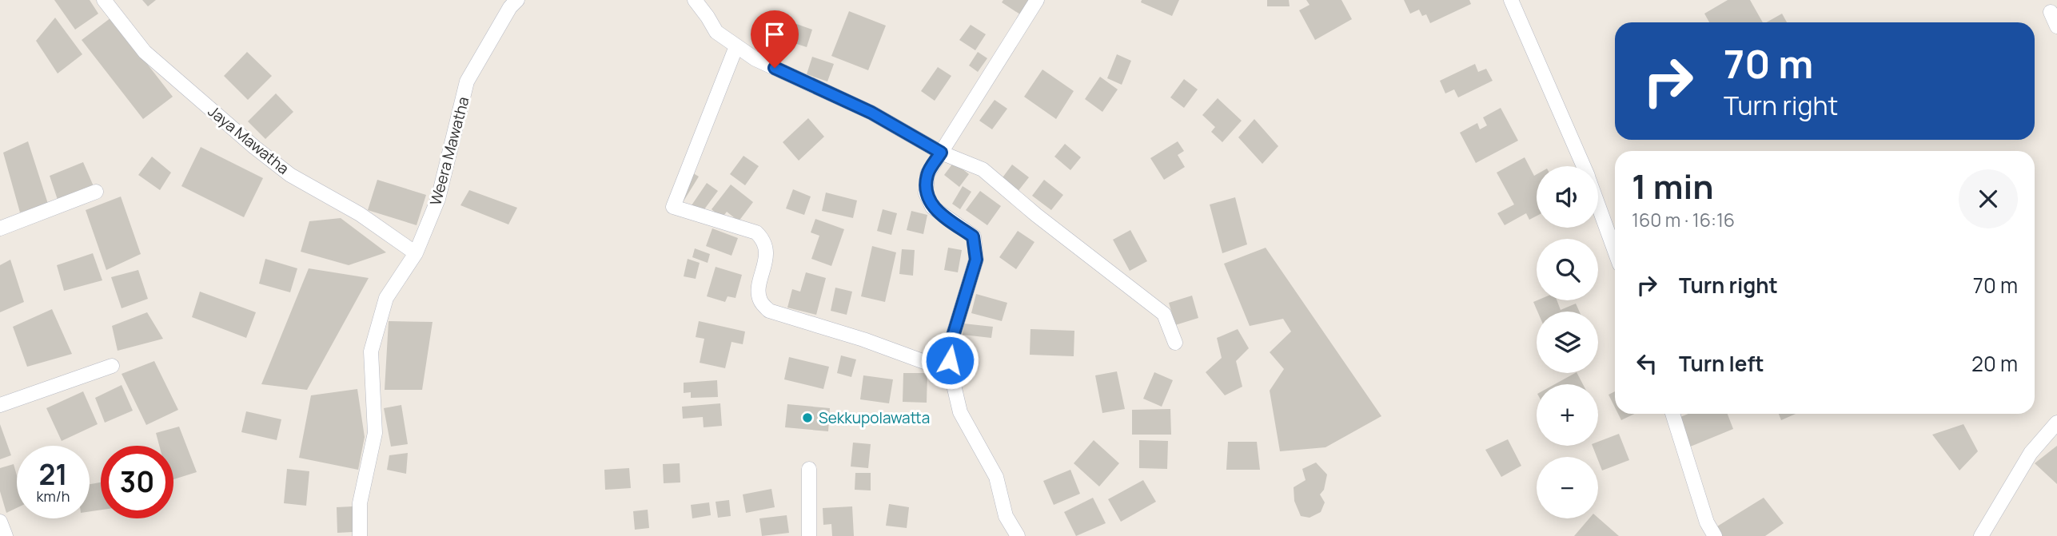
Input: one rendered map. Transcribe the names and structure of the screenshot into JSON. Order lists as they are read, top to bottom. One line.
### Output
{"streets":{"street":["Jaya Mawatha","Weera Mawatha"]},"crossings":[["Jaya Mawatha","Weera Mawatha"]],"places":["Sekkupolawatta"],"page":{"turn":["70 m","Turn right"],"heading":["1 min","160 m · 16:16"],"map_buttons":["+","−"],"list":[{"name":"Turn right","value":"70 m"},{"name":"Turn left","value":"20 m"}],"speed":"21 km/h","limit":"30"}}
